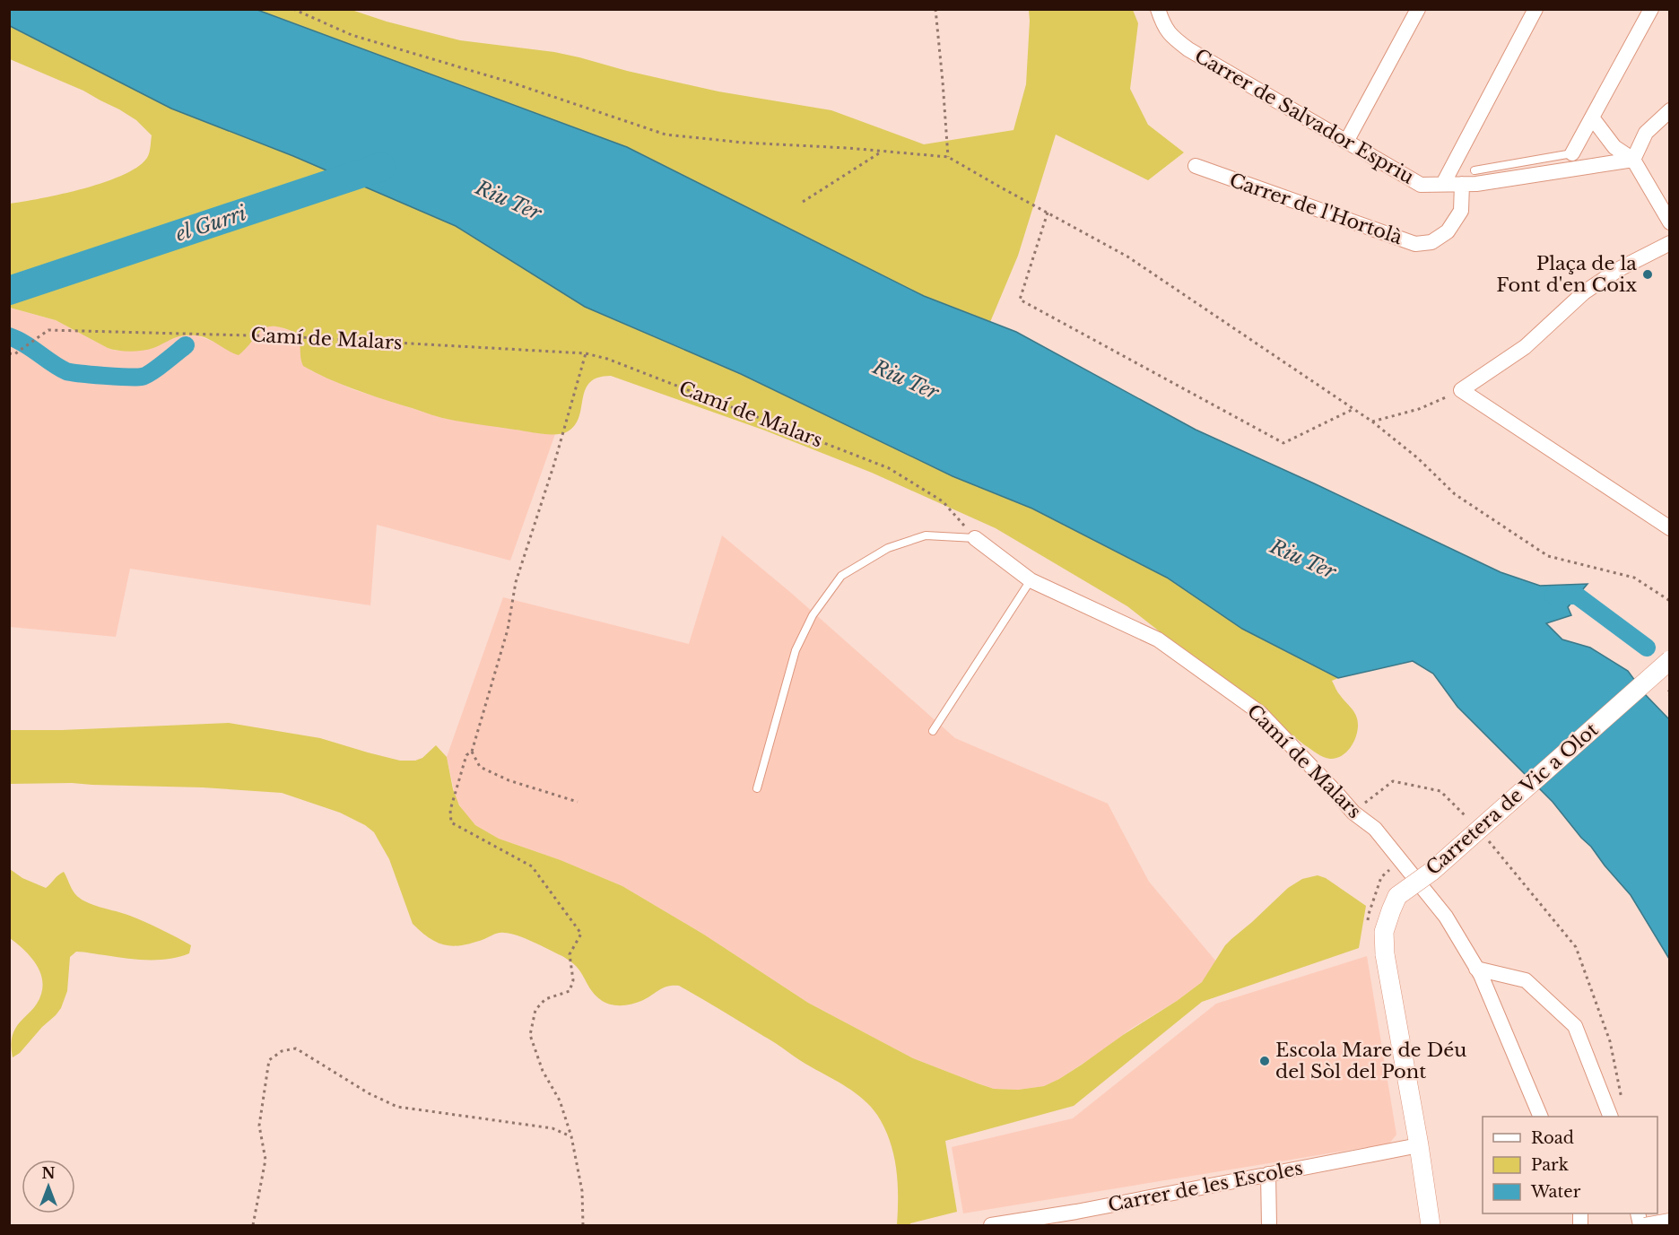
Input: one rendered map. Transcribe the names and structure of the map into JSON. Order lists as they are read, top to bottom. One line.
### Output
{"streets":{"street":["Carrer de Salvador Espriu","Carrer de l'Hortolà","Camí de Malars","Carretera de Vic a Olot","Carrer de les Escoles"]},"crossings":[["Carrer de Salvador Espriu","Carrer de l'Hortolà"],["Carretera de Vic a Olot","Carrer de les Escoles"]],"water":["Riu Ter","el Gurri"],"places":["Plaça de la Font d'en Coix","Escola Mare de Déu del Sòl del Pont"],"legend":["Road","Park","Water"],"north":"top"}
